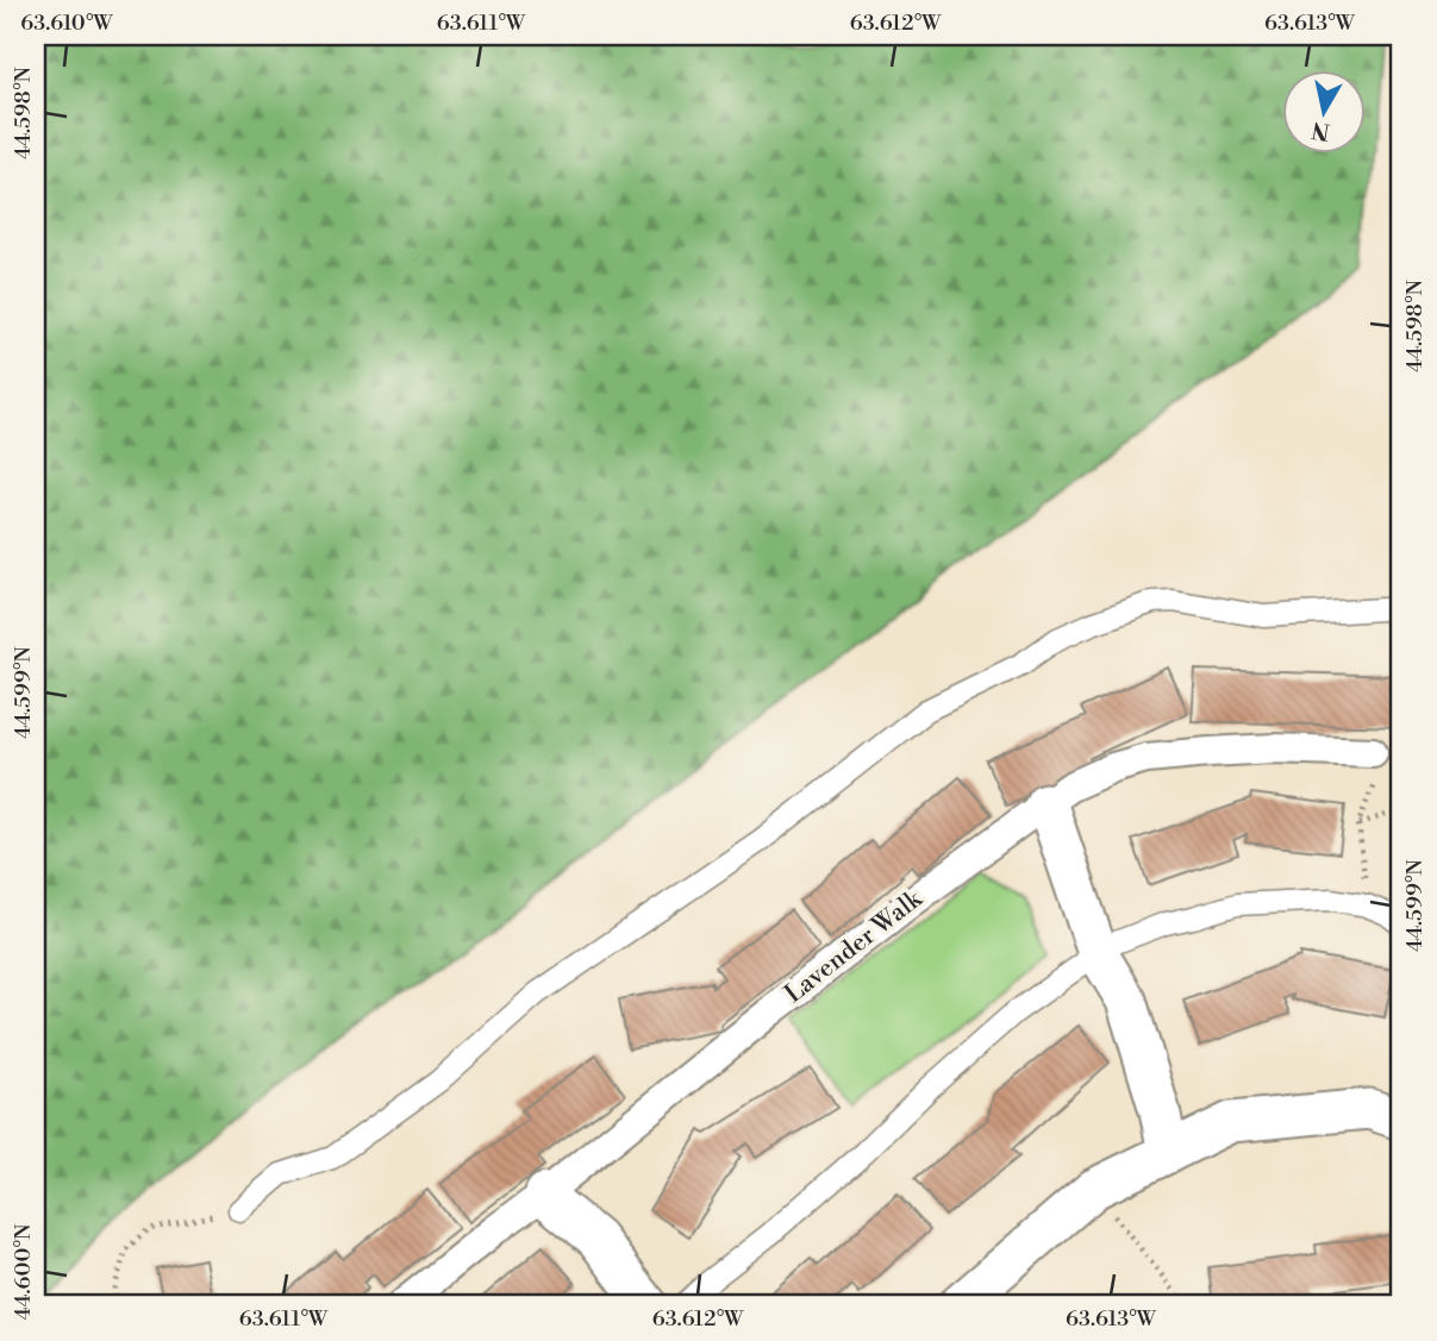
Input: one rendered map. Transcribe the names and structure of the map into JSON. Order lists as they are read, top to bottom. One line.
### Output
{"streets":{"street":["Lavender Walk"]},"north":"bottom","coordinates":["63.610°W","63.611°W","63.612°W","63.613°W","44.598°N","44.599°N","44.600°N"]}
